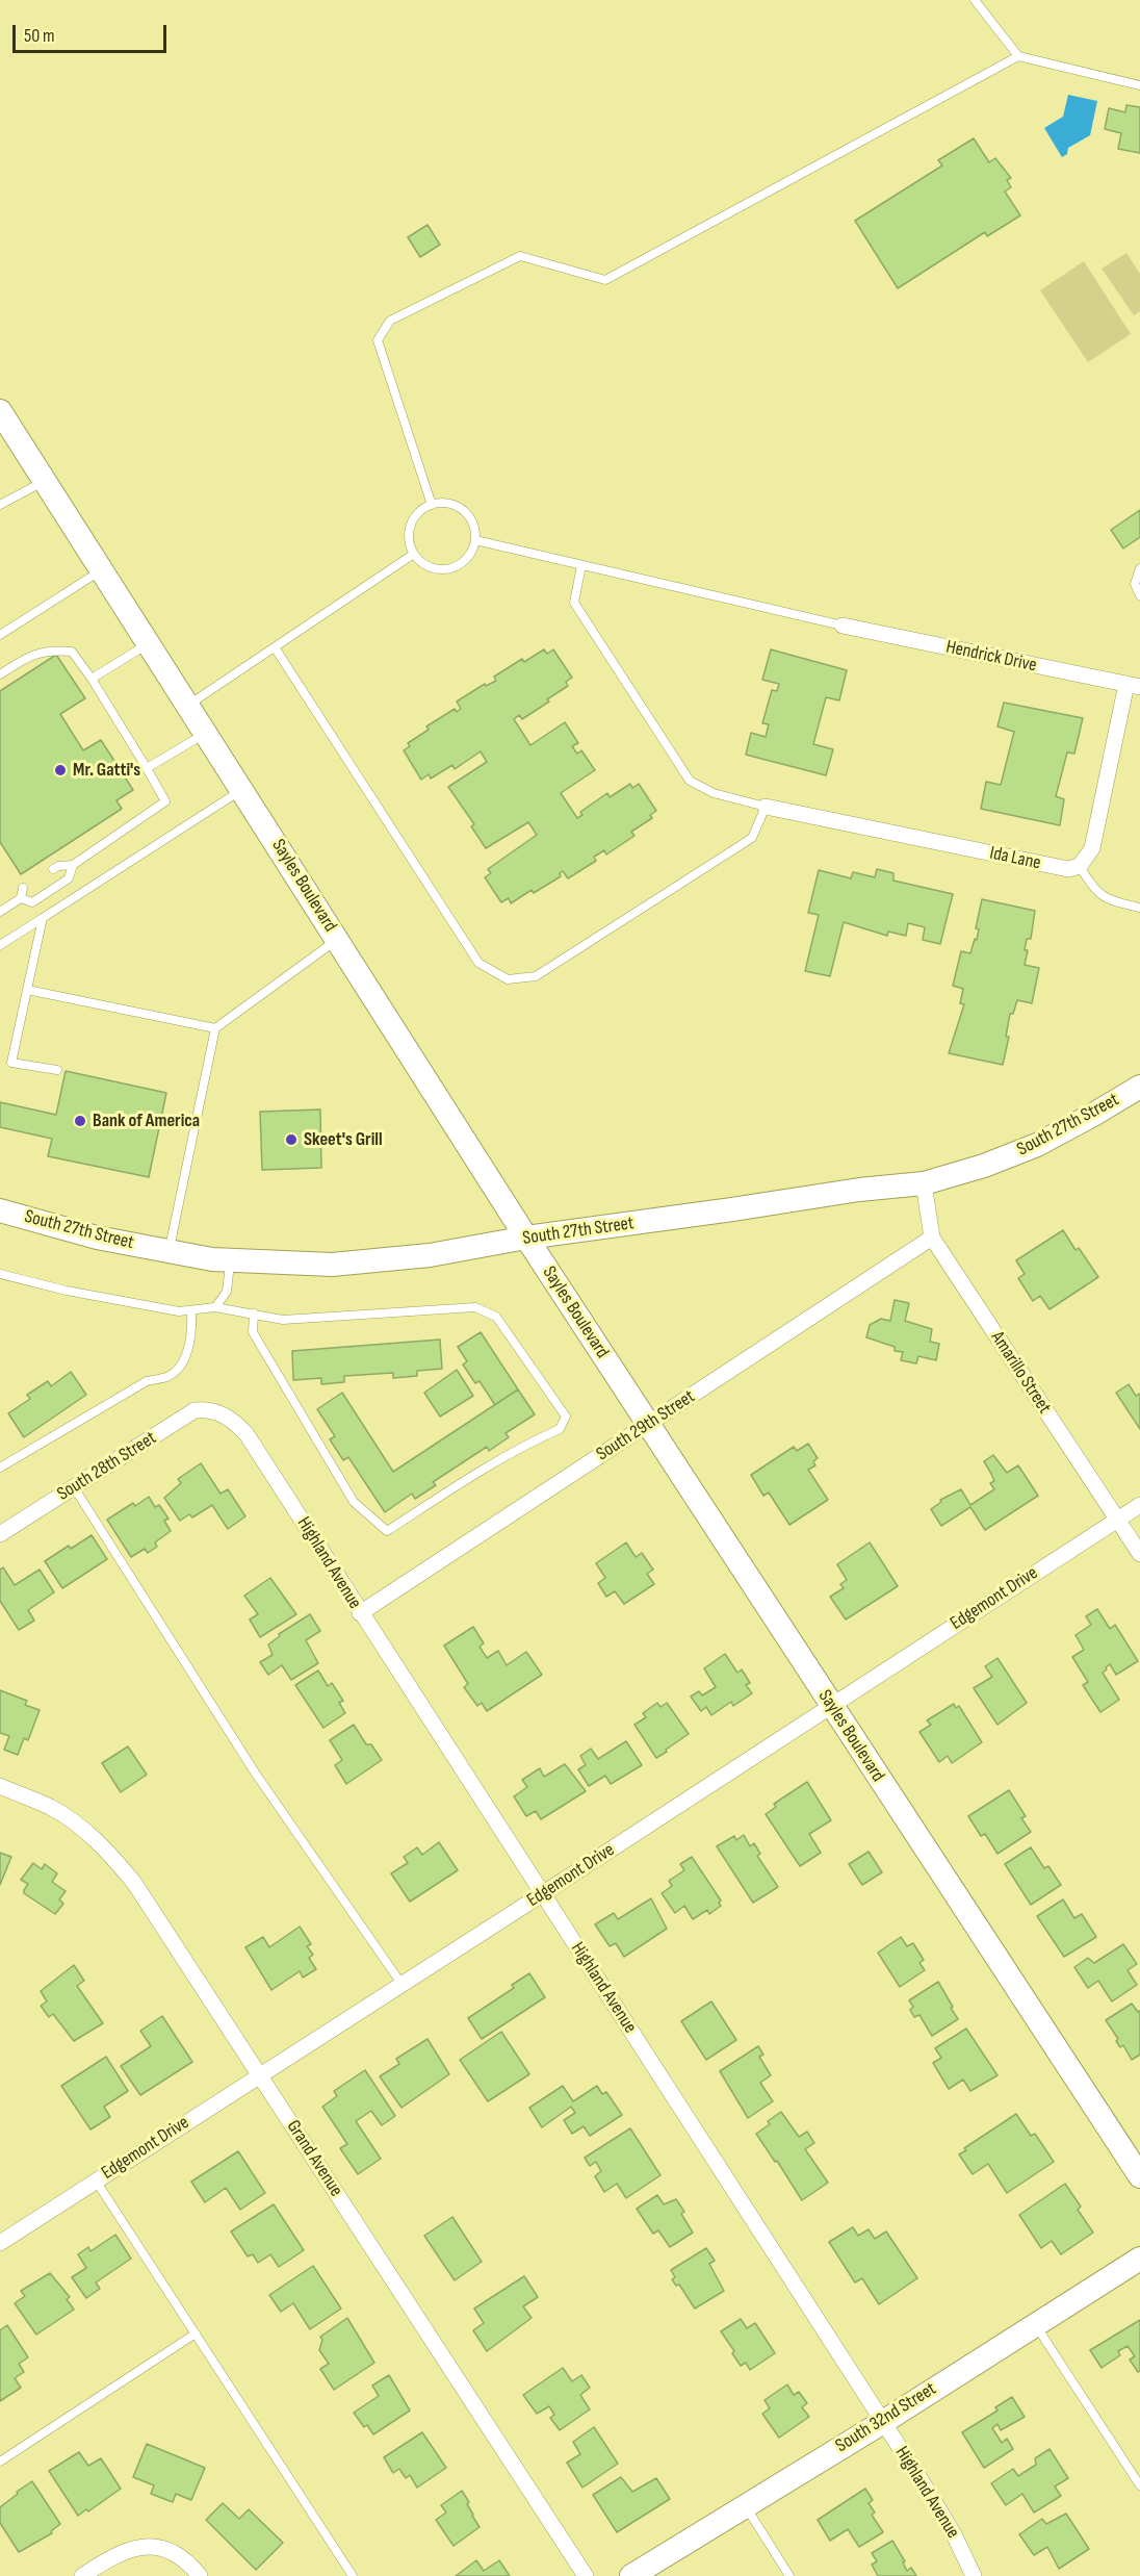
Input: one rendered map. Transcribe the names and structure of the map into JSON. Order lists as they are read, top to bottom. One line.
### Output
{"streets":{"street":["Hendrick Drive","Ida Lane","Sayles Boulevard","South 27th Street","Amarillo Street","South 29th Street","South 28th Street","Highland Avenue","Edgemont Drive","Grand Avenue","South 32nd Street"]},"crossings":[["Sayles Boulevard","South 27th Street"],["Sayles Boulevard","South 29th Street"],["Sayles Boulevard","Edgemont Drive"],["South 27th Street","Amarillo Street"],["Amarillo Street","South 29th Street"],["Amarillo Street","Edgemont Drive"],["South 29th Street","Highland Avenue"],["South 28th Street","Highland Avenue"],["Highland Avenue","Edgemont Drive"],["Highland Avenue","South 32nd Street"],["Edgemont Drive","Grand Avenue"]],"places":["Mr. Gatti's","Bank of America","Skeet's Grill"],"scale_bar":"50 m"}
